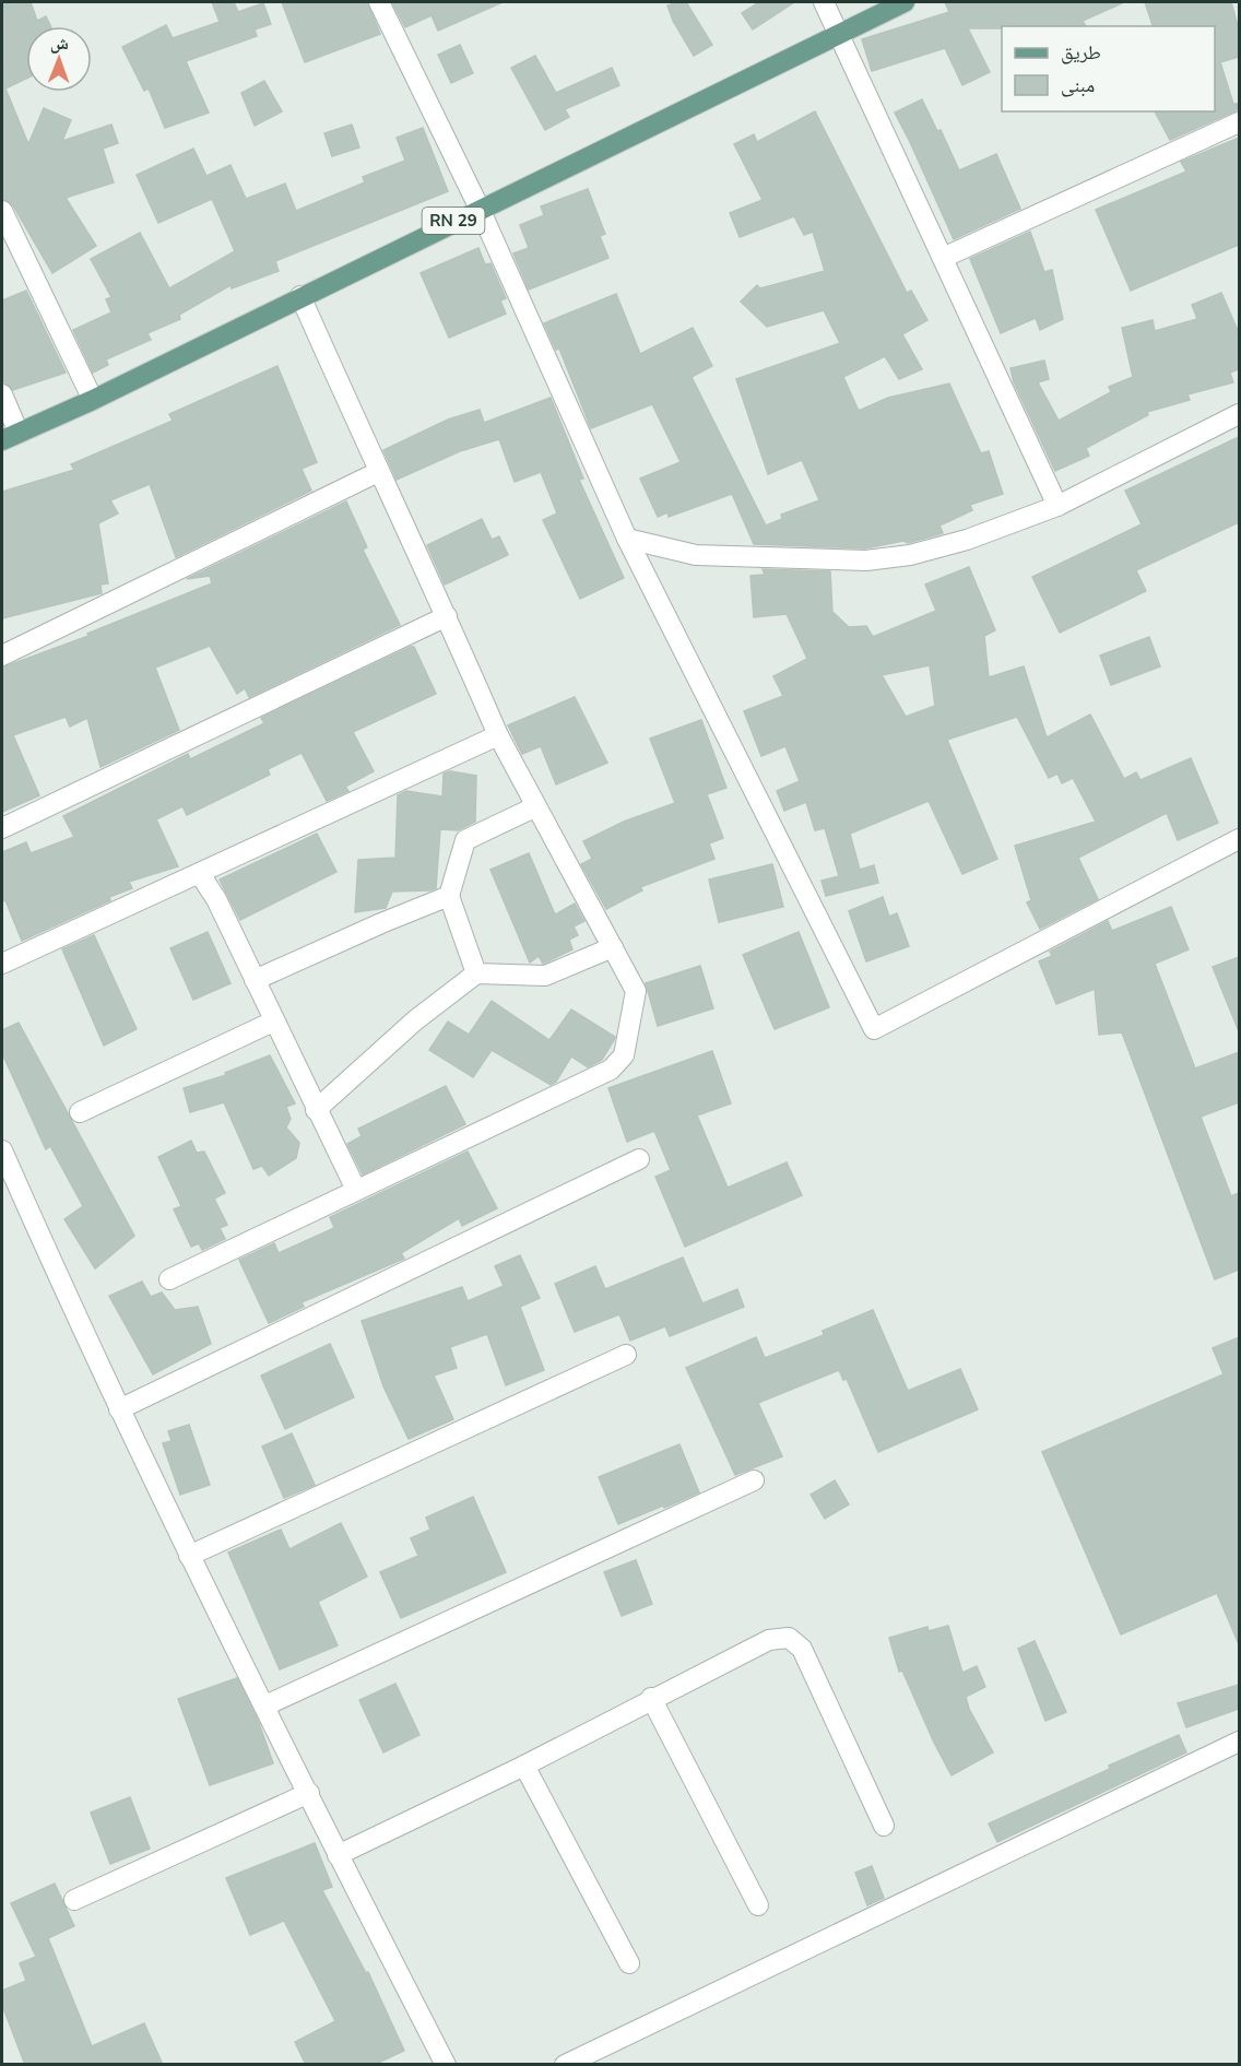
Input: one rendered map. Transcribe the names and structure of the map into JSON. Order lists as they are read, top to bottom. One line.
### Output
{"streets":{"main road":["RN 29"]},"legend":["طريق","مبنى"],"north":"top"}
